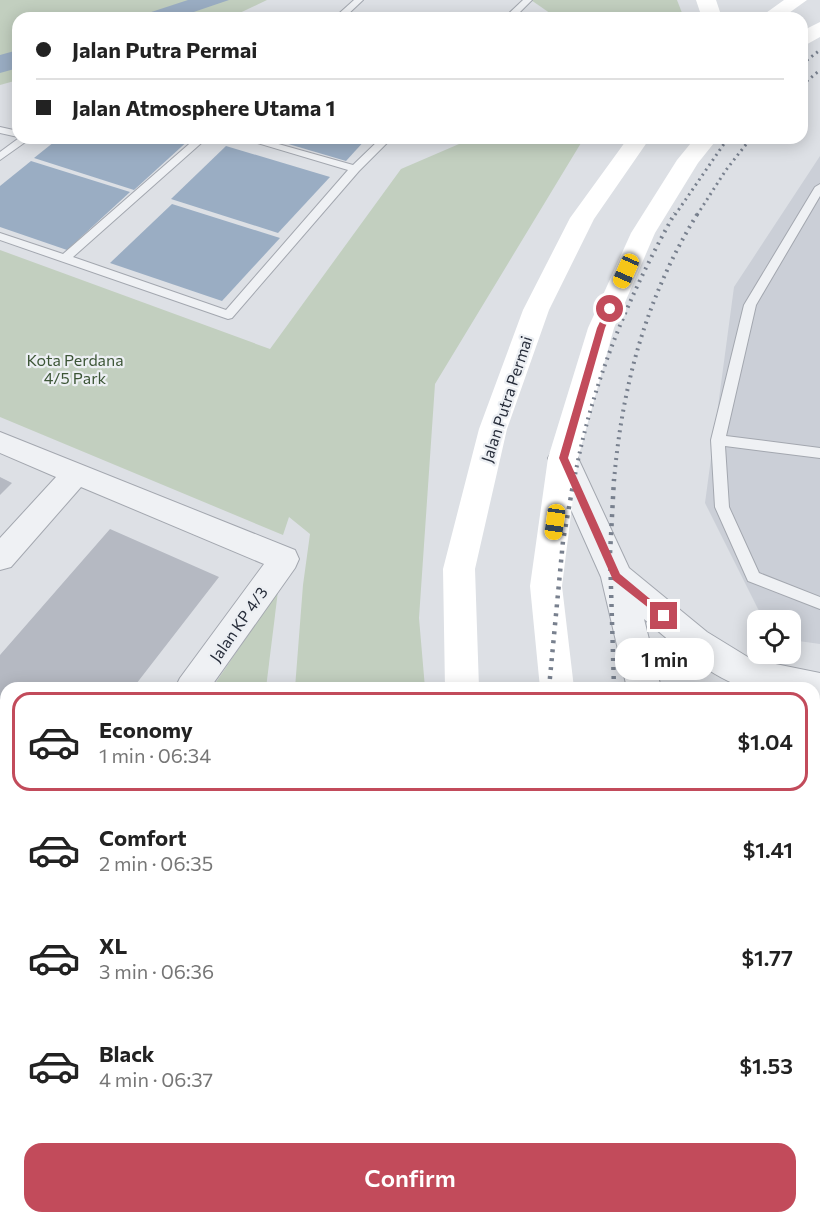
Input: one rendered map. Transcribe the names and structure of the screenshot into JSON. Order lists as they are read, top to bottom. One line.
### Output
{"streets":{"main road":["Jalan Putra Permai"],"street":["Jalan KP 4/3"]},"parks":["Kota Perdana 4/5 Park"],"page":{"banner":["Jalan Putra Permai","Jalan Atmosphere Utama 1"],"bubble":"1 min","list":[{"name":"Economy","note":"1 min · 06:34","value":"$1.04"},{"name":"Comfort","note":"2 min · 06:35","value":"$1.41"},{"name":"XL","note":"3 min · 06:36","value":"$1.77"},{"name":"Black","note":"4 min · 06:37","value":"$1.53"}],"buttons":"Confirm"}}
